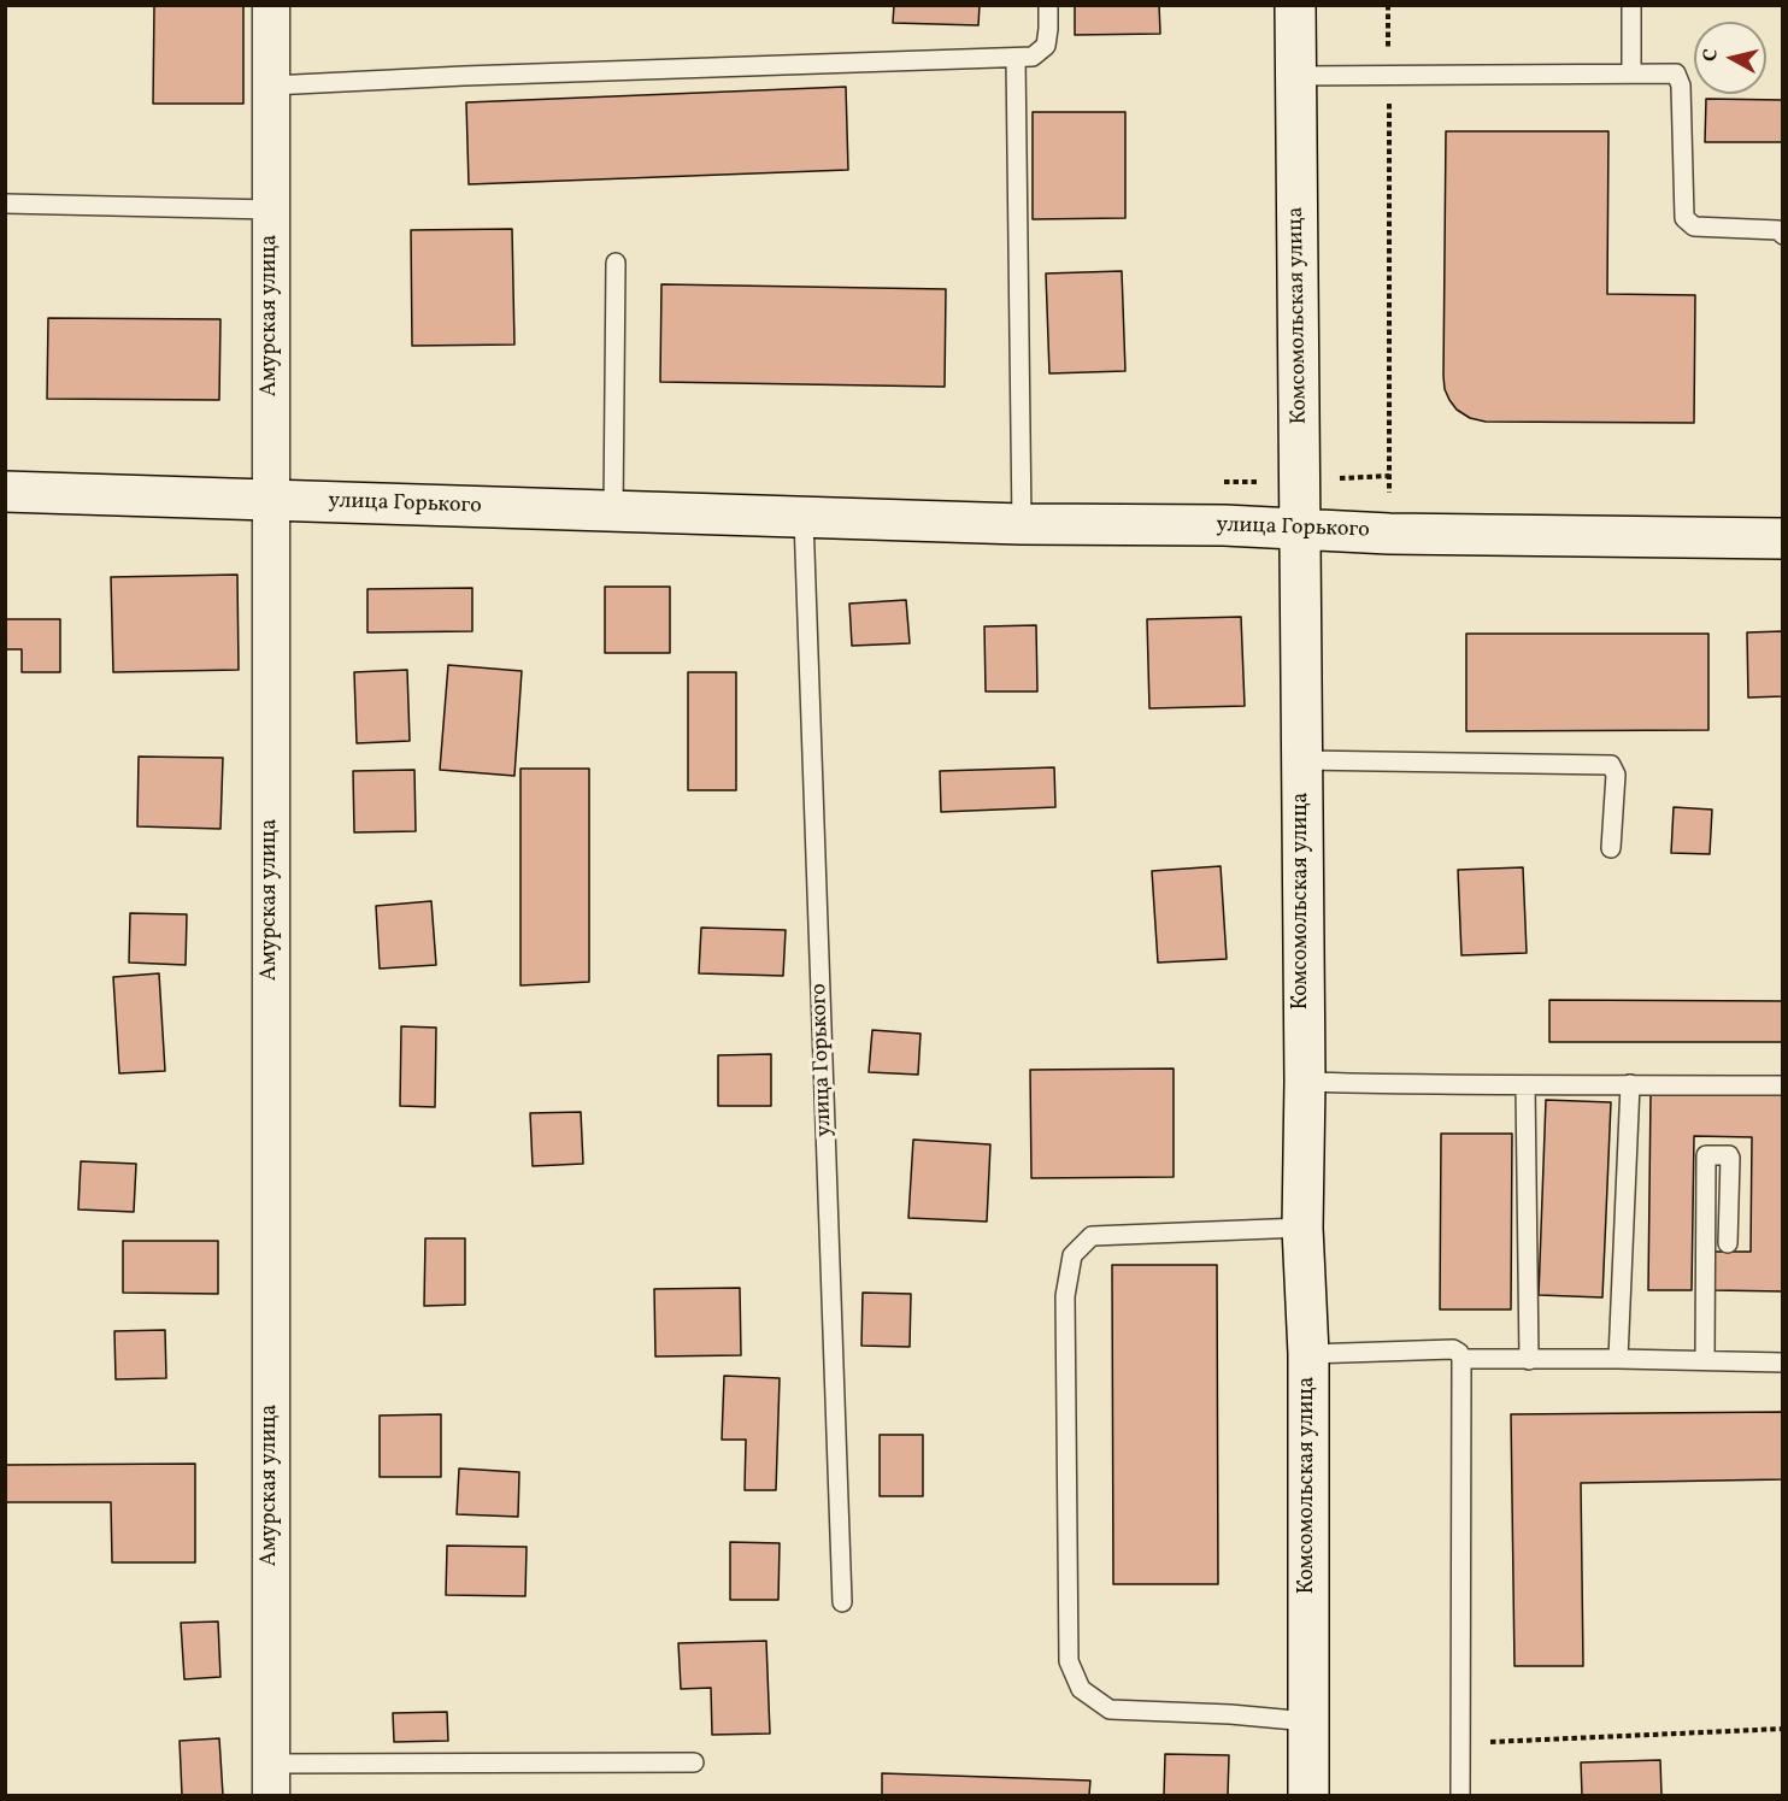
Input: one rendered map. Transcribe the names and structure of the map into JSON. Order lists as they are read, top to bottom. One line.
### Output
{"streets":{"main road":["Комсомольская улица","улица Горького"],"street":["Амурская улица"]},"crossings":[["Амурская улица","улица Горького"],["Комсомольская улица","улица Горького"]],"north":"left"}
